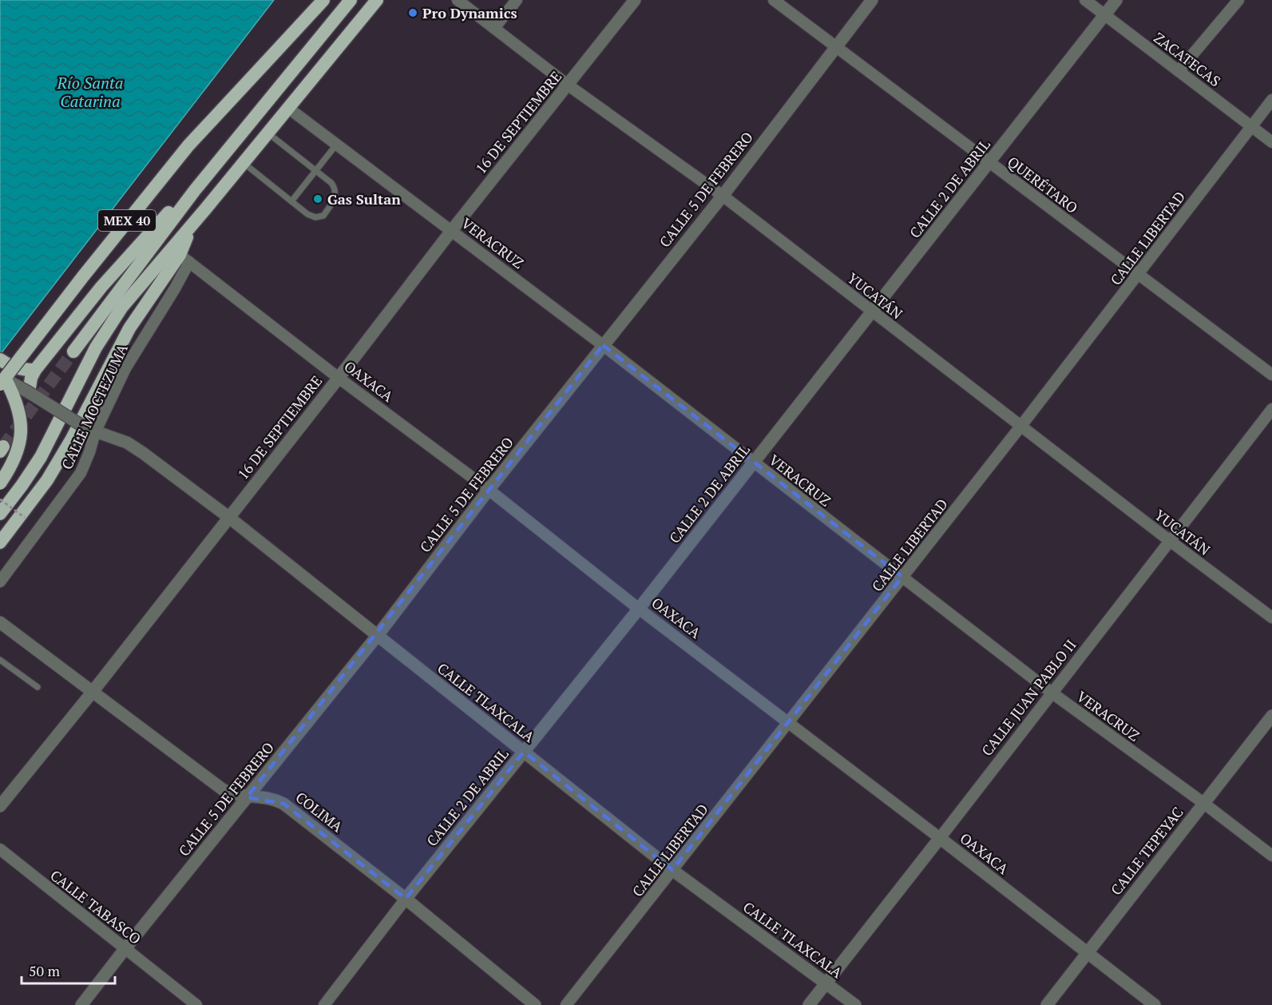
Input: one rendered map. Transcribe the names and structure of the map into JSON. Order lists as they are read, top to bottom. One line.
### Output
{"streets":{"highway":["MEX 40"],"street":["ZACATECAS","16 DE SEPTIEMBRE","QUERÉTARO","CALLE 2 DE ABRIL","CALLE 5 DE FEBRERO","CALLE LIBERTAD","VERACRUZ","YUCATÁN","OAXACA","CALLE MOCTEZUMA","CALLE JUAN PABLO II","CALLE TLAXCALA","COLIMA","CALLE TEPEYAC","CALLE TABASCO"]},"crossings":[["ZACATECAS","CALLE 2 DE ABRIL"],["ZACATECAS","CALLE LIBERTAD"],["16 DE SEPTIEMBRE","VERACRUZ"],["16 DE SEPTIEMBRE","YUCATÁN"],["16 DE SEPTIEMBRE","OAXACA"],["16 DE SEPTIEMBRE","CALLE TLAXCALA"],["16 DE SEPTIEMBRE","COLIMA"],["QUERÉTARO","CALLE 2 DE ABRIL"],["QUERÉTARO","CALLE 5 DE FEBRERO"],["QUERÉTARO","CALLE LIBERTAD"],["CALLE 2 DE ABRIL","VERACRUZ"],["CALLE 2 DE ABRIL","YUCATÁN"],["CALLE 2 DE ABRIL","OAXACA"],["CALLE 2 DE ABRIL","CALLE TLAXCALA"],["CALLE 2 DE ABRIL","COLIMA"],["CALLE 5 DE FEBRERO","VERACRUZ"],["CALLE 5 DE FEBRERO","YUCATÁN"],["CALLE 5 DE FEBRERO","OAXACA"],["CALLE 5 DE FEBRERO","CALLE TLAXCALA"],["CALLE 5 DE FEBRERO","COLIMA"],["CALLE 5 DE FEBRERO","CALLE TABASCO"],["MEX 40","CALLE TLAXCALA"],["CALLE LIBERTAD","VERACRUZ"],["CALLE LIBERTAD","YUCATÁN"],["CALLE LIBERTAD","OAXACA"],["CALLE LIBERTAD","CALLE TLAXCALA"],["VERACRUZ","CALLE JUAN PABLO II"],["VERACRUZ","CALLE TEPEYAC"],["YUCATÁN","CALLE JUAN PABLO II"],["OAXACA","CALLE MOCTEZUMA"],["OAXACA","CALLE JUAN PABLO II"],["OAXACA","CALLE TEPEYAC"],["CALLE MOCTEZUMA","CALLE TLAXCALA"],["CALLE JUAN PABLO II","CALLE TLAXCALA"]],"water":["Río Santa Catarina"],"places":["Pro Dynamics","Gas Sultan"],"scale_bar":"50 m"}
